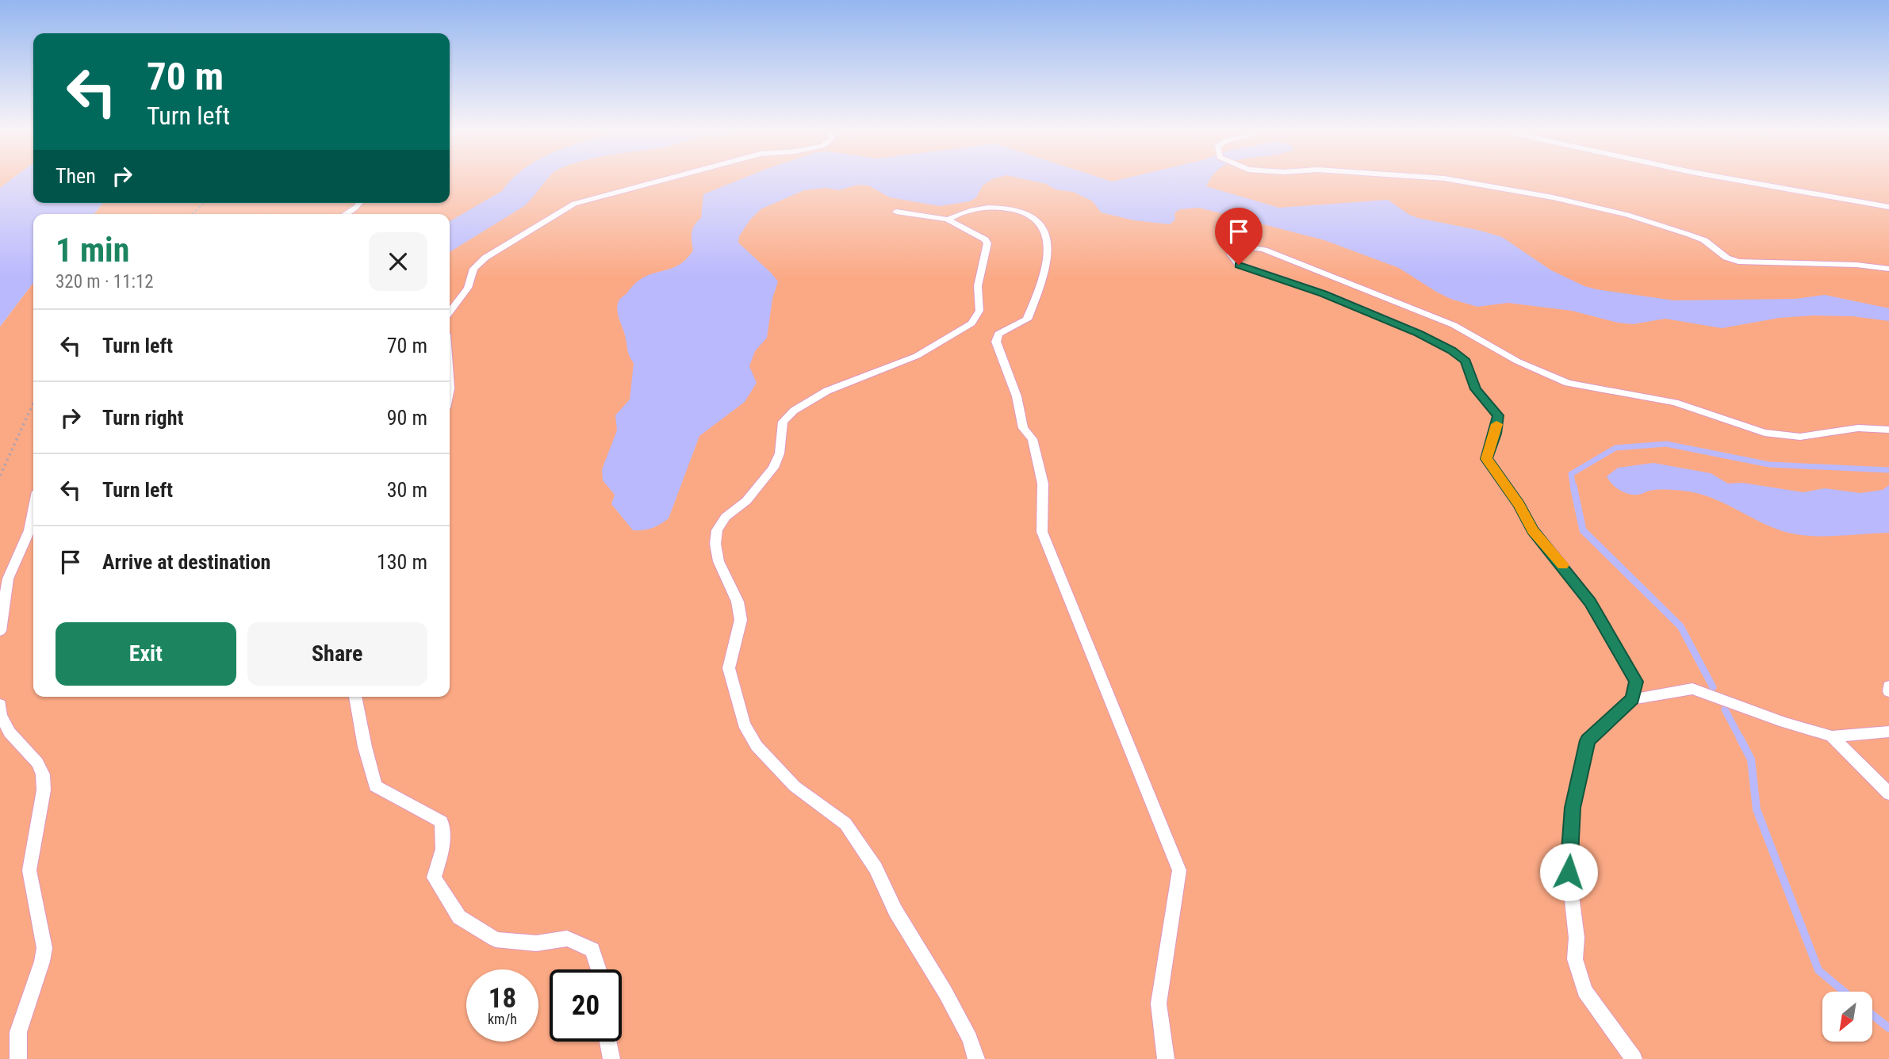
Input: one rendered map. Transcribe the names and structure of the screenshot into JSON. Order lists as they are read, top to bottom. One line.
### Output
{"north":"bottom left","page":{"turn":["70 m","Turn left"],"then":"Then","heading":["1 min","320 m · 11:12"],"list":[{"name":"Turn left","value":"70 m"},{"name":"Turn right","value":"90 m"},{"name":"Turn left","value":"30 m"},{"name":"Arrive at destination","value":"130 m"}],"buttons":["Exit","Share"],"speed":"18 km/h","limit":"20"}}
